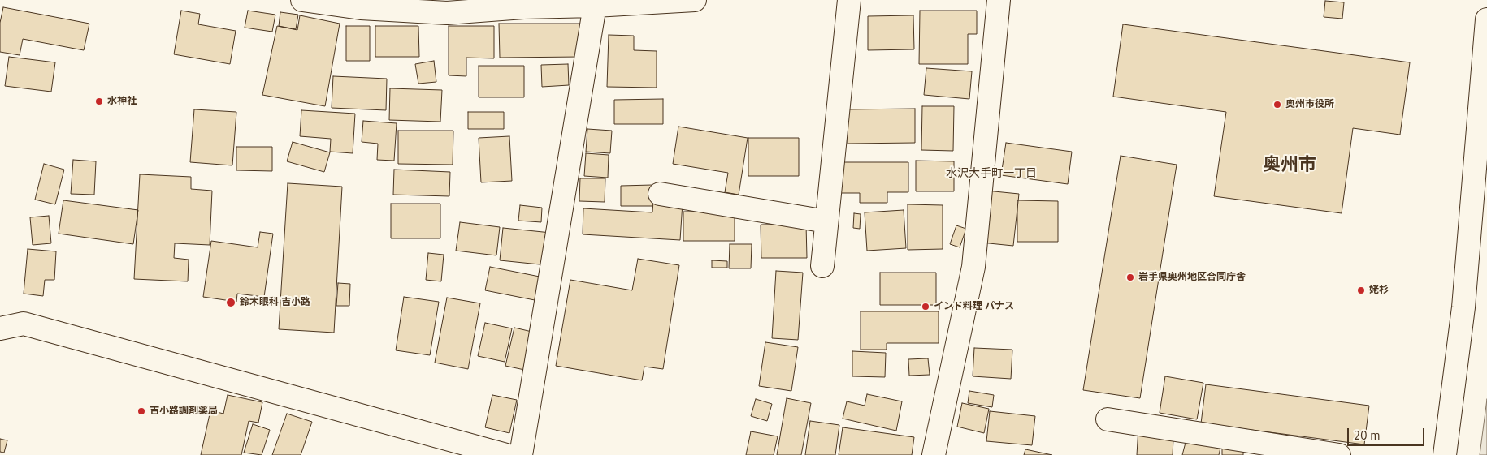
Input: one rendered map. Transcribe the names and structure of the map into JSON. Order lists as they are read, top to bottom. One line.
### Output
{"districts":["奥州市","水沢大手町一丁目"],"places":["水神社","奥州市役所","岩手県奥州地区合同庁舎","姥杉","鈴木眼科 吉小路","インド料理 パナス","吉小路調剤薬局"],"scale_bar":"20 m"}
